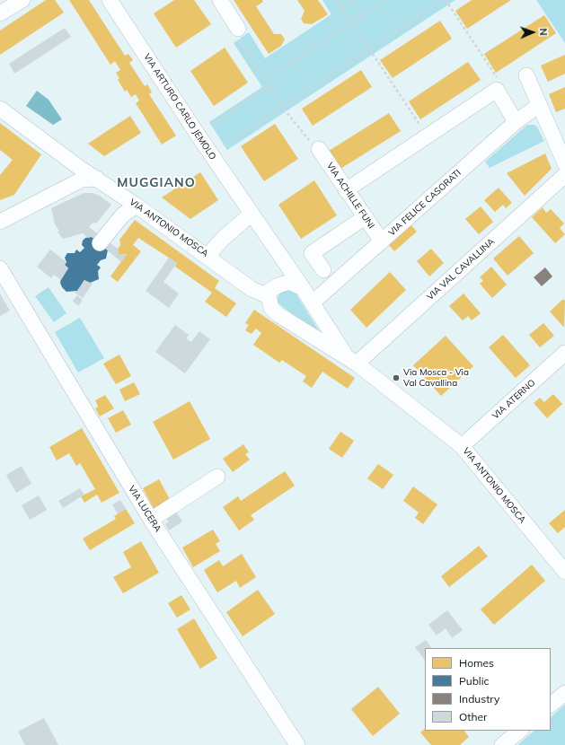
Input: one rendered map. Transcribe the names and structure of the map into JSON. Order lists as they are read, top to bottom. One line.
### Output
{"streets":{"street":["VIA ARTURO CARLO JEMOLO","VIA ACHILLE FUNI","VIA FELICE CASORATI","VIA ANTONIO MOSCA","VIA VAL CAVALLINA","VIA ATERNO","VIA LUCERA"]},"crossings":[["VIA ARTURO CARLO JEMOLO","VIA FELICE CASORATI"],["VIA ARTURO CARLO JEMOLO","VIA ANTONIO MOSCA"],["VIA ARTURO CARLO JEMOLO","VIA VAL CAVALLINA"],["VIA ACHILLE FUNI","VIA FELICE CASORATI"],["VIA ANTONIO MOSCA","VIA VAL CAVALLINA"],["VIA ANTONIO MOSCA","VIA ATERNO"]],"districts":["MUGGIANO"],"places":["Via Mosca - Via Val Cavallina"],"legend":["Homes","Public","Industry","Other"],"north":"right"}
